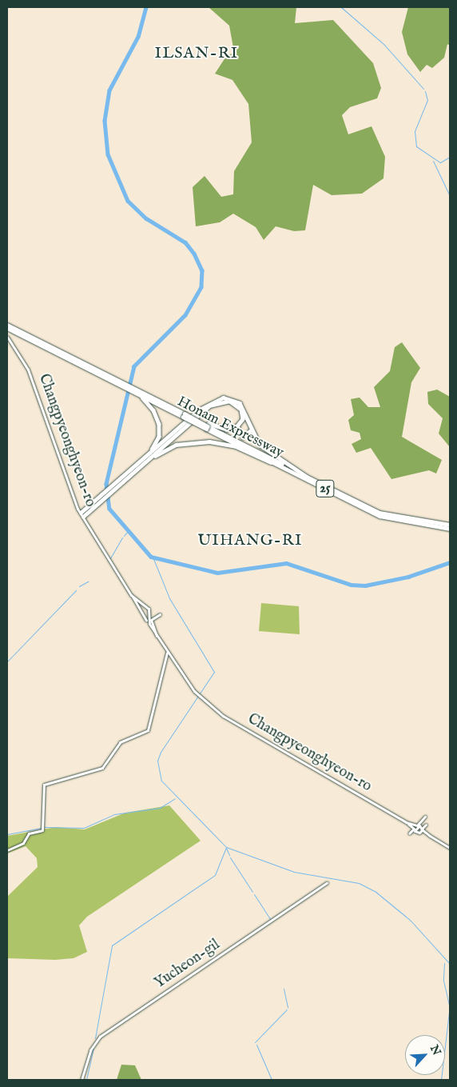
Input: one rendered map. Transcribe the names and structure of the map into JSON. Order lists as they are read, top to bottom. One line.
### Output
{"streets":{"highway":["Honam Expressway","25"],"main road":["Changpyeonghyeon-ro","Yucheon-gil"]},"districts":["ILSAN-RI","UIHANG-RI"],"north":"top right"}
